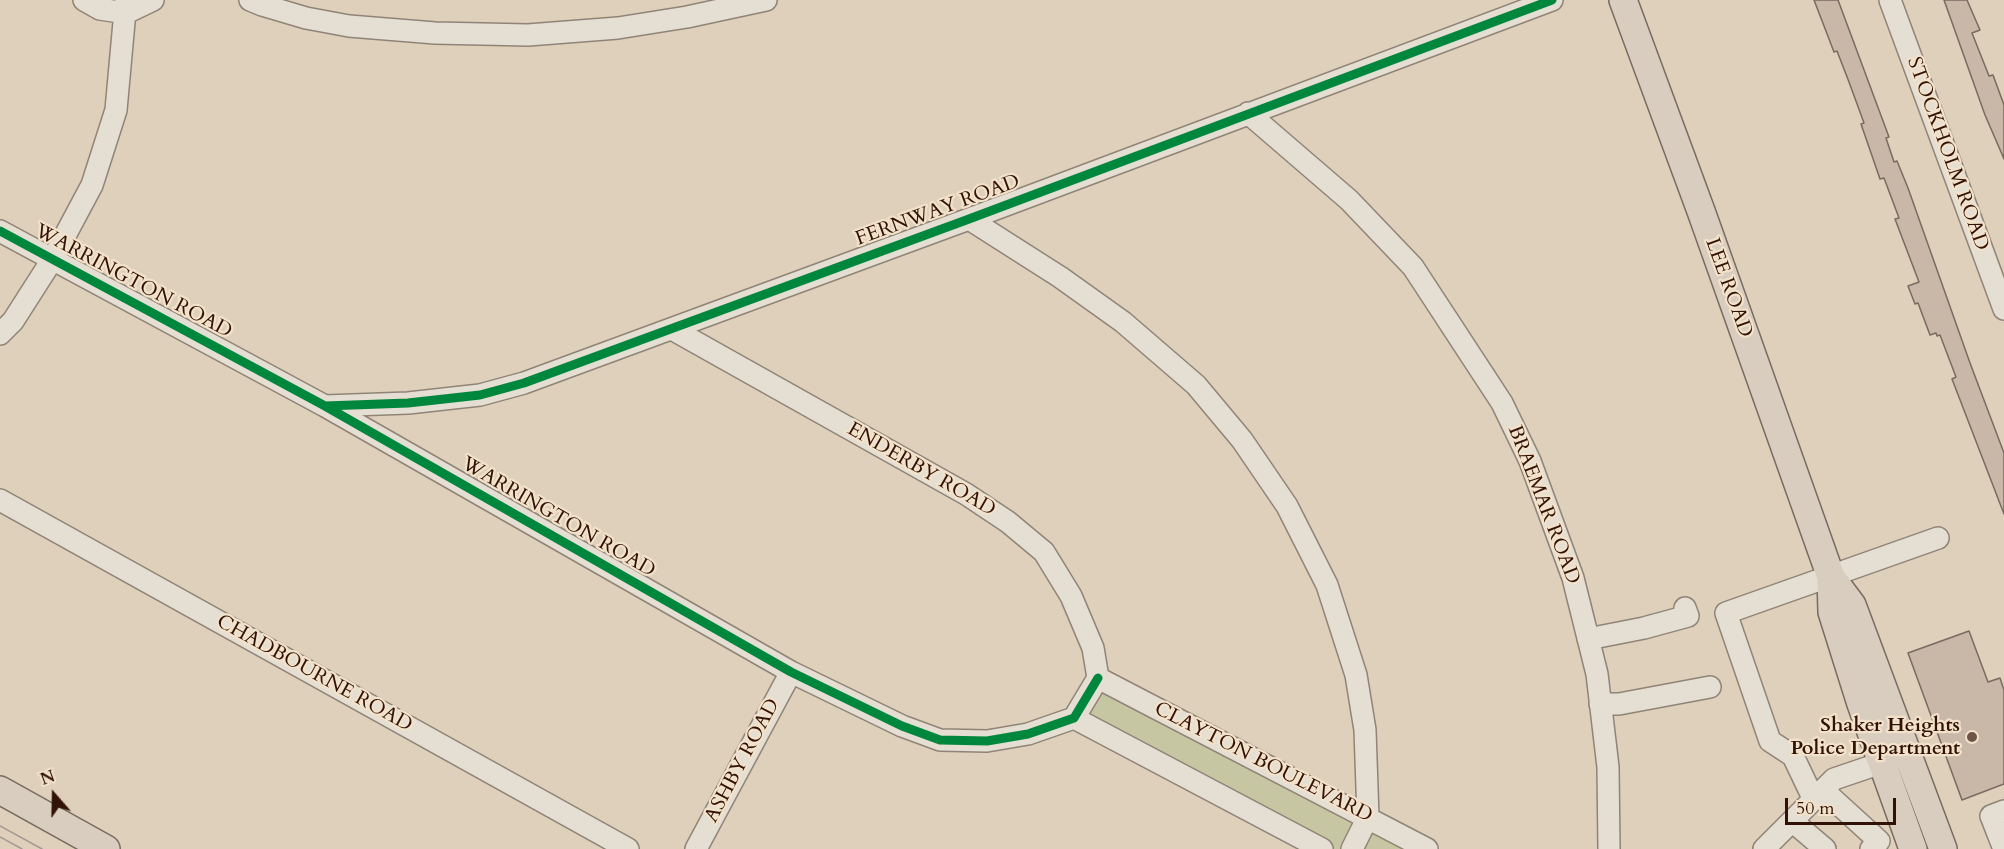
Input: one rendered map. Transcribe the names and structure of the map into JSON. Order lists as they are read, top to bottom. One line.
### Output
{"streets":{"main road":["LEE ROAD"],"street":["STOCKHOLM ROAD","FERNWAY ROAD","WARRINGTON ROAD","ENDERBY ROAD","BRAEMAR ROAD","CHADBOURNE ROAD","ASHBY ROAD","CLAYTON BOULEVARD"]},"crossings":[["FERNWAY ROAD","WARRINGTON ROAD"],["FERNWAY ROAD","ENDERBY ROAD"],["FERNWAY ROAD","BRAEMAR ROAD"],["WARRINGTON ROAD","ASHBY ROAD"],["ENDERBY ROAD","CLAYTON BOULEVARD"]],"places":["Shaker Heights Police Department"],"scale_bar":"50 m","north":"top"}
